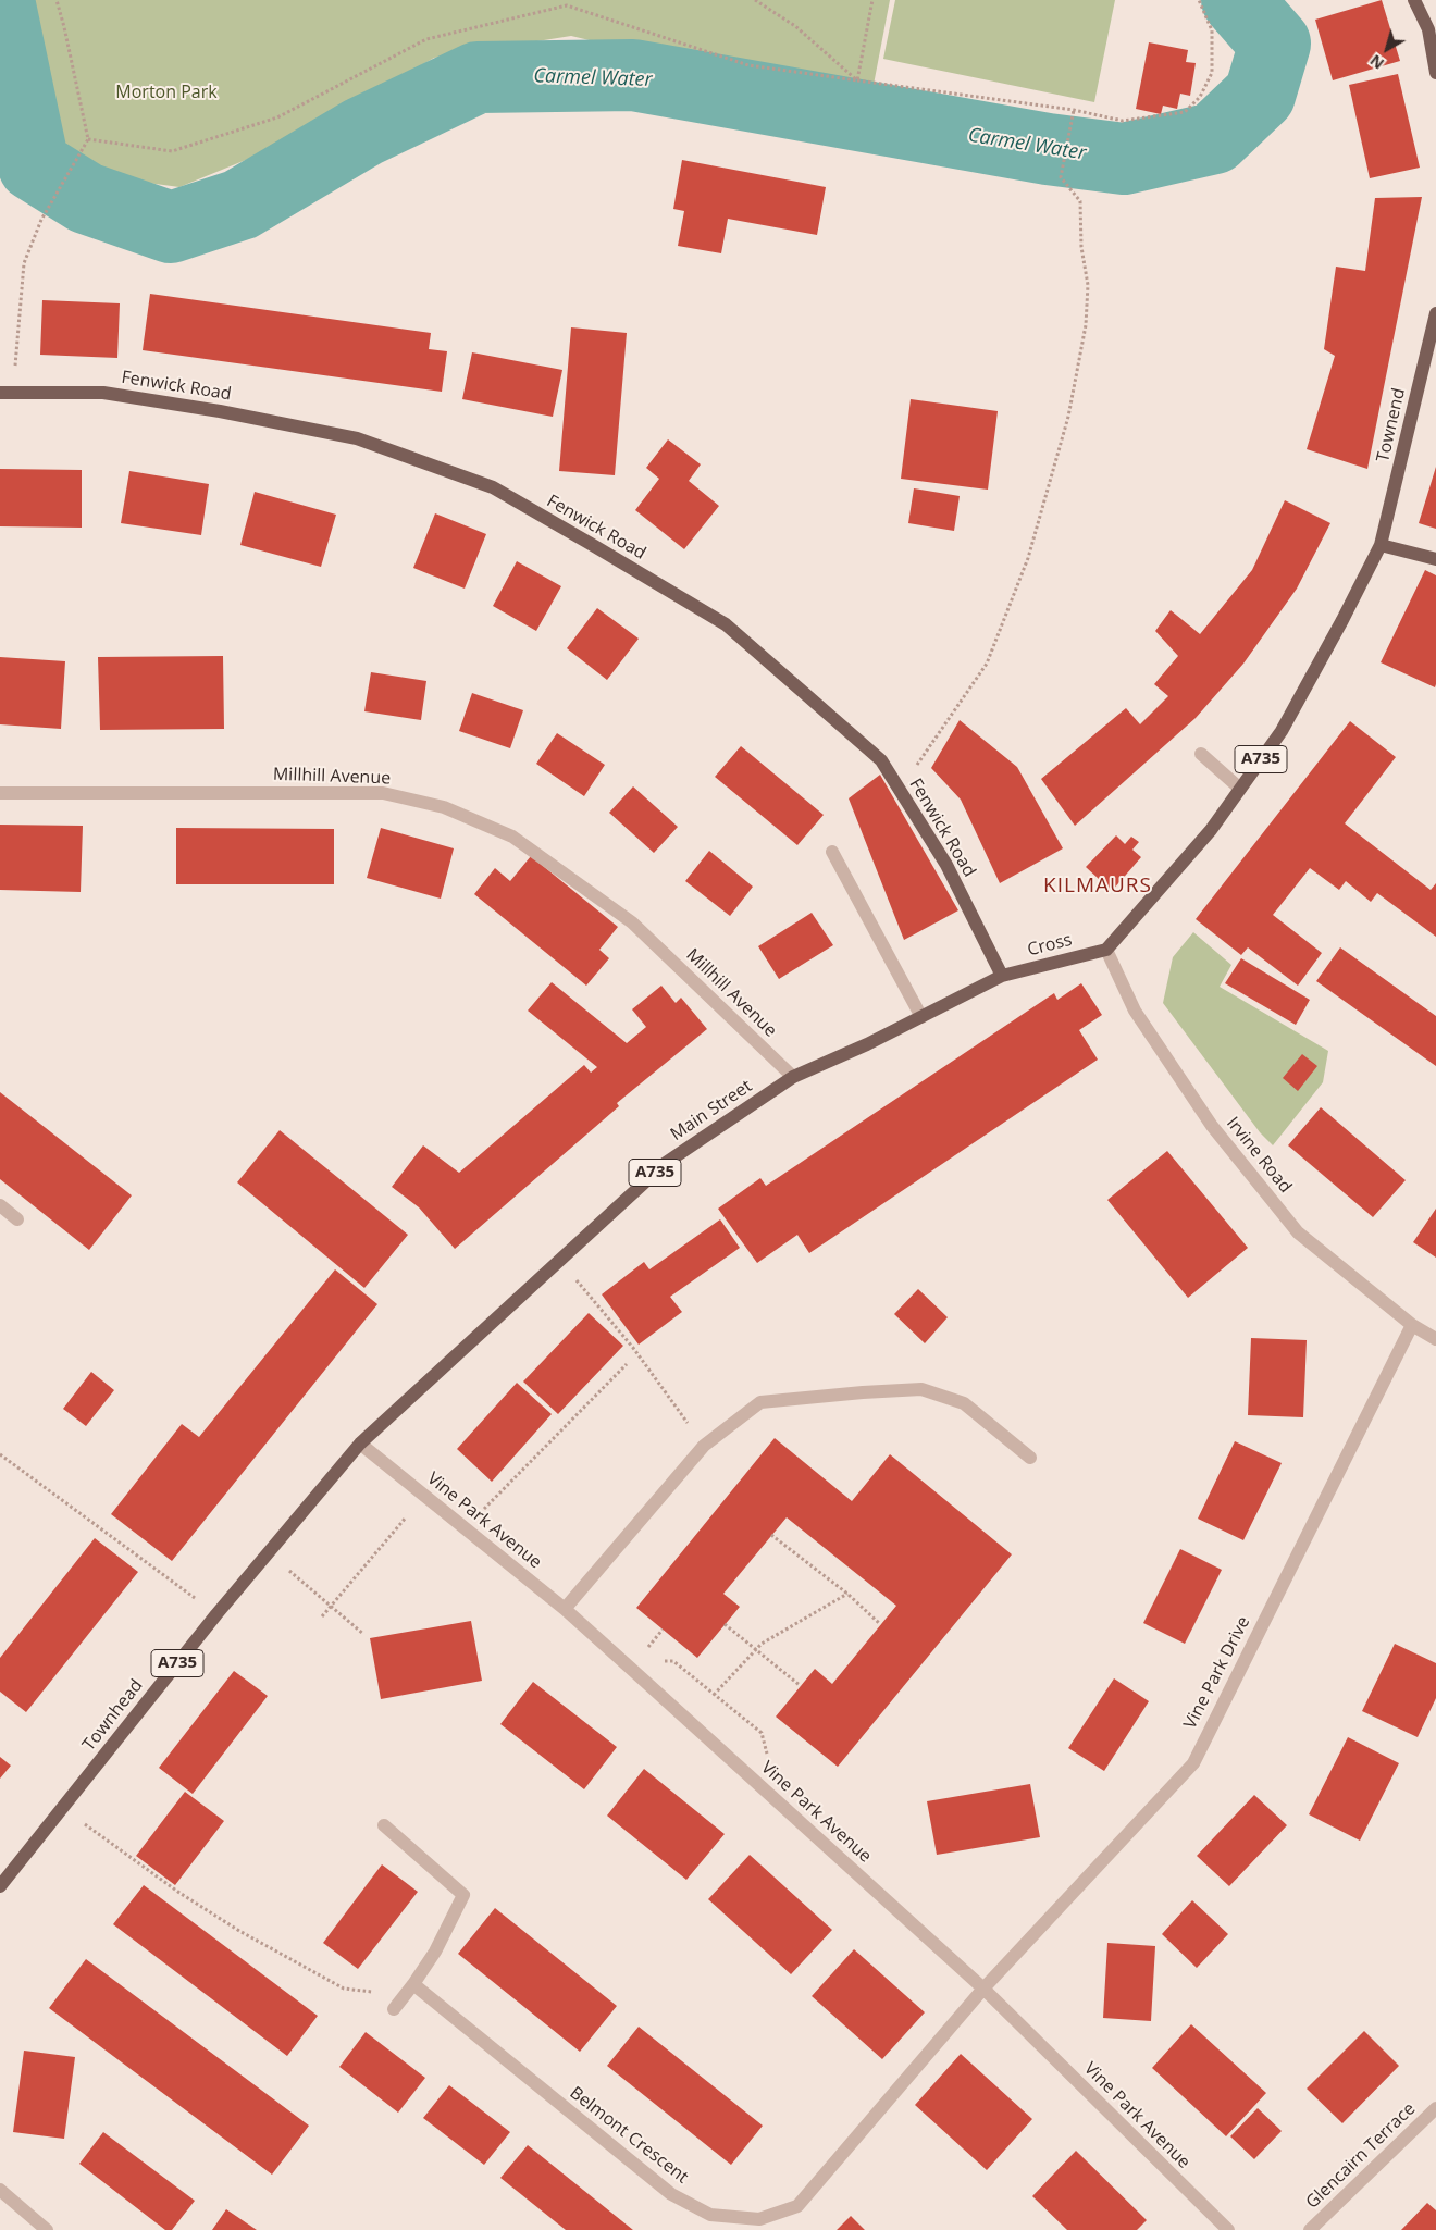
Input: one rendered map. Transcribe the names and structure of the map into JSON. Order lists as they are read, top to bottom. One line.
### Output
{"streets":{"main road":["Fenwick Road","Townend","A735","Cross","Main Street","Townhead"],"street":["Millhill Avenue","Irvine Road","Vine Park Avenue","Vine Park Drive","Belmont Crescent","Glencairn Terrace"]},"crossings":[["Fenwick Road","Cross"],["Fenwick Road","Main Street"],["Townend","A735"],["A735","Cross"],["A735","Irvine Road"],["Millhill Avenue","Main Street"],["Cross","Main Street"],["Cross","Irvine Road"],["Main Street","Vine Park Avenue"],["Main Street","Townhead"],["Irvine Road","Vine Park Drive"],["Vine Park Avenue","Vine Park Drive"],["Vine Park Avenue","Townhead"],["Vine Park Avenue","Belmont Crescent"],["Vine Park Drive","Belmont Crescent"]],"districts":["KILMAURS"],"water":["Carmel Water"],"parks":["Morton Park"],"north":"bottom left"}
